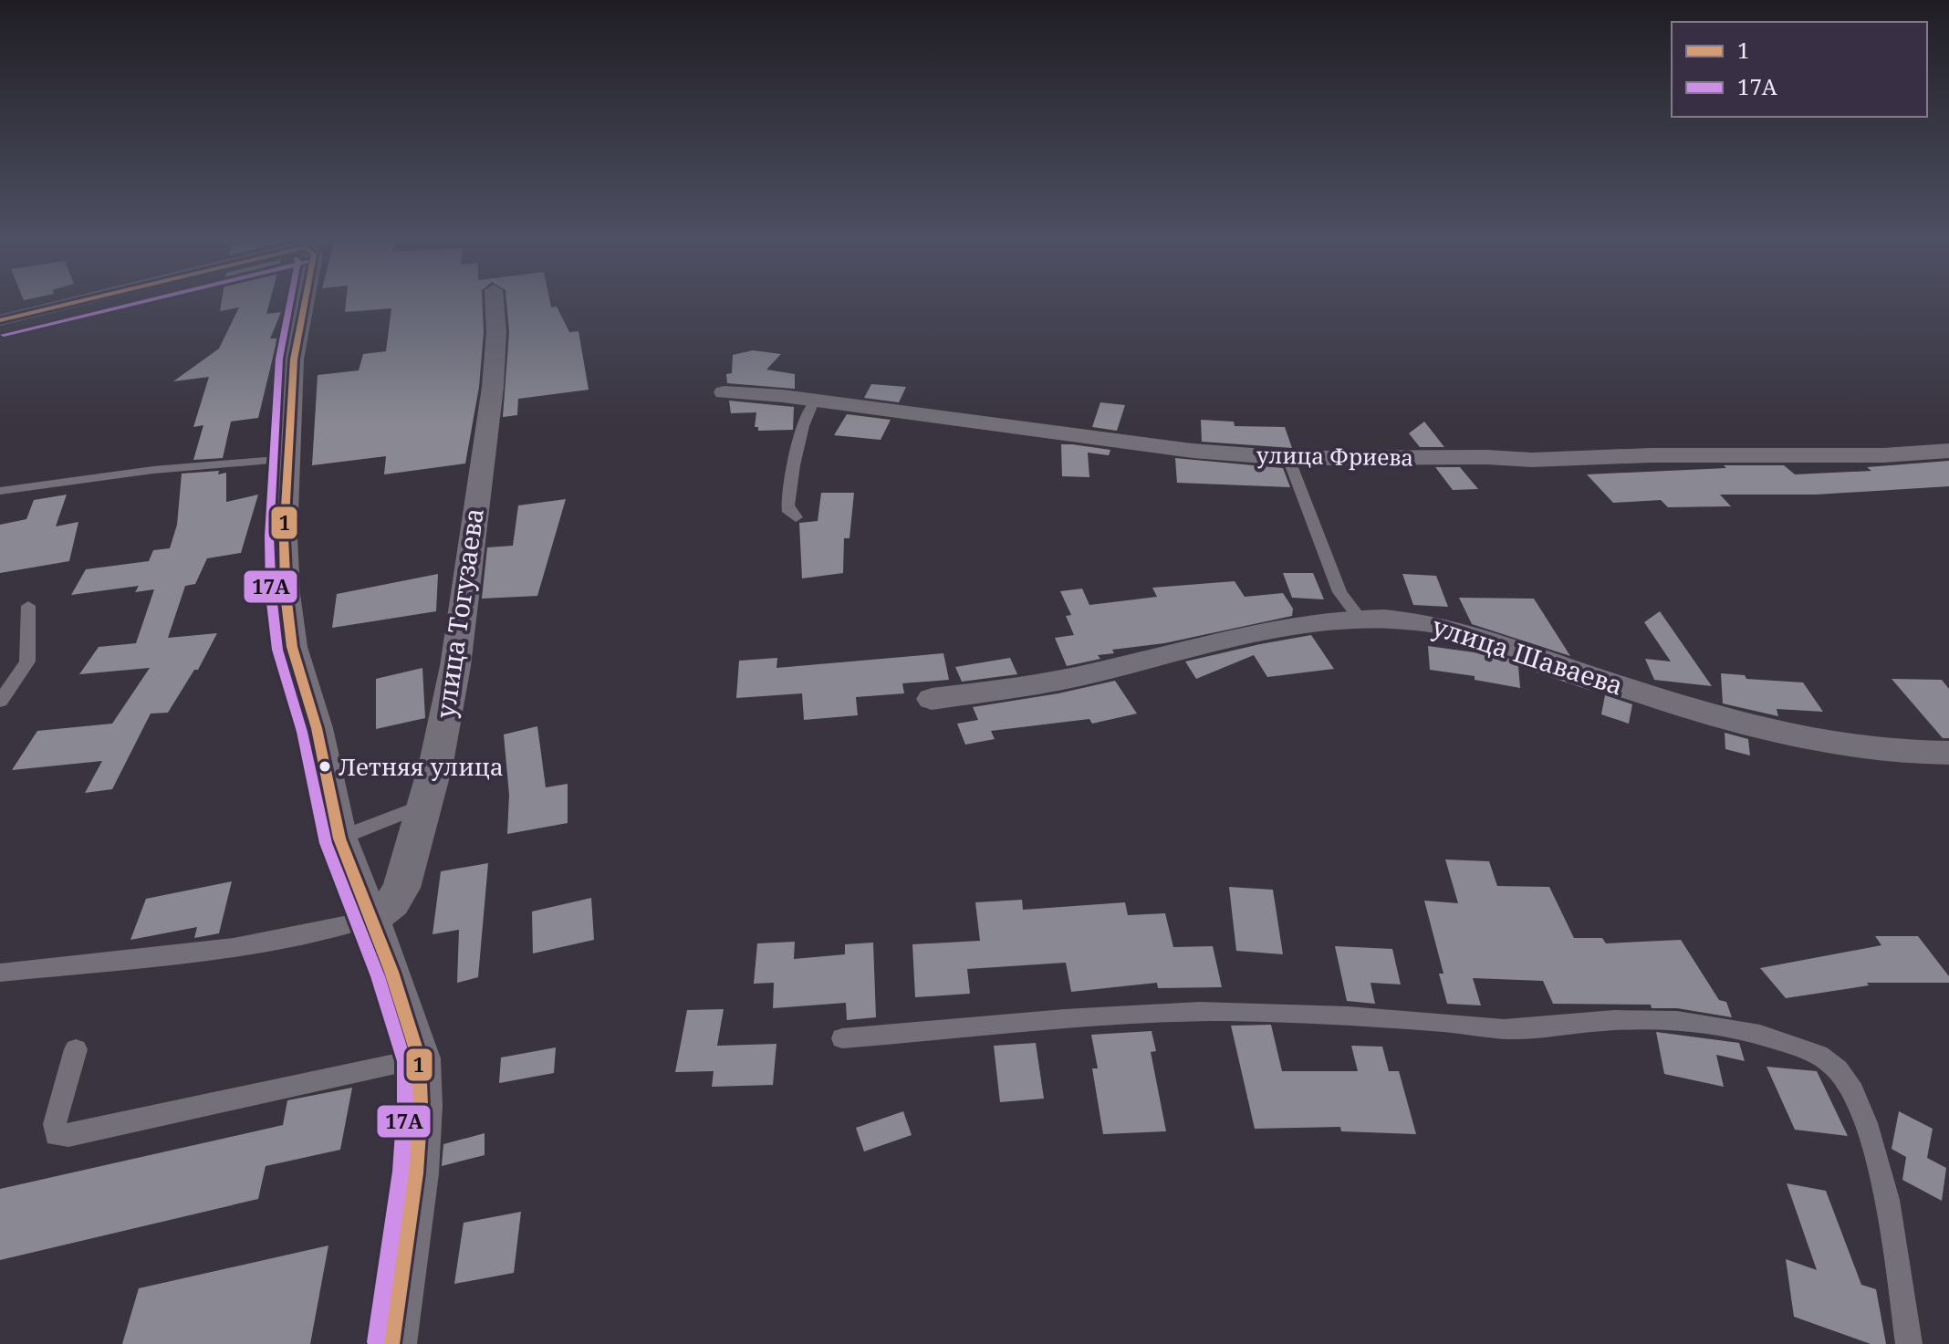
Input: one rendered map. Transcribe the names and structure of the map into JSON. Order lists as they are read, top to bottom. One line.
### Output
{"streets":{"street":["улица Фриева","улица Тогузаева","улица Шаваева"]},"places":["Летняя улица"],"lines":["transit line 1","transit line 17А"],"legend":["1","17А"]}
